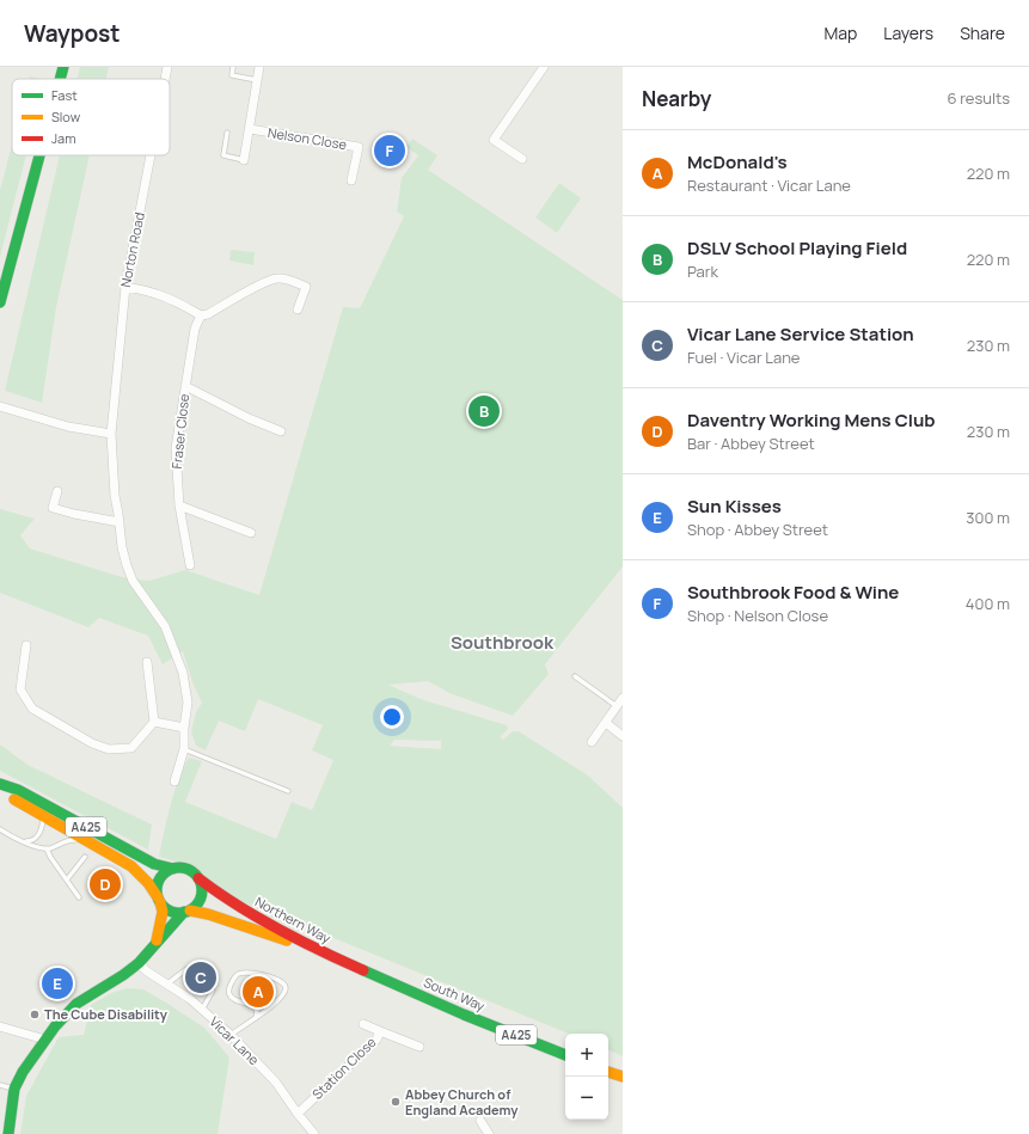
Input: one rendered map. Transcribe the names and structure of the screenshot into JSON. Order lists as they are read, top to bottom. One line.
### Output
{"streets":{"main road":["A425","Northern Way","South Way"],"street":["Nelson Close","Norton Road","Fraser Close","Vicar Lane","Station Close"]},"crossings":[["A425","Northern Way"],["Northern Way","South Way"],["Vicar Lane","Station Close"]],"districts":["Southbrook"],"places":["The Cube Disability","Abbey Church of England Academy"],"legend":["Fast","Slow","Jam"],"page":{"header":"Waypost","nav":["Map","Layers","Share"],"heading":["Nearby","6 results"],"list":[{"mark":"A","name":"McDonald's","note":"Restaurant · Vicar Lane","value":"220 m"},{"mark":"B","name":"DSLV School Playing Field","note":"Park","value":"220 m"},{"mark":"C","name":"Vicar Lane Service Station","note":"Fuel · Vicar Lane","value":"230 m"},{"mark":"D","name":"Daventry Working Mens Club","note":"Bar · Abbey Street","value":"230 m"},{"mark":"E","name":"Sun Kisses","note":"Shop · Abbey Street","value":"300 m"},{"mark":"F","name":"Southbrook Food & Wine","note":"Shop · Nelson Close","value":"400 m"}],"pins":["F","B","D","C","E","A"],"map_buttons":["+","−"]}}
